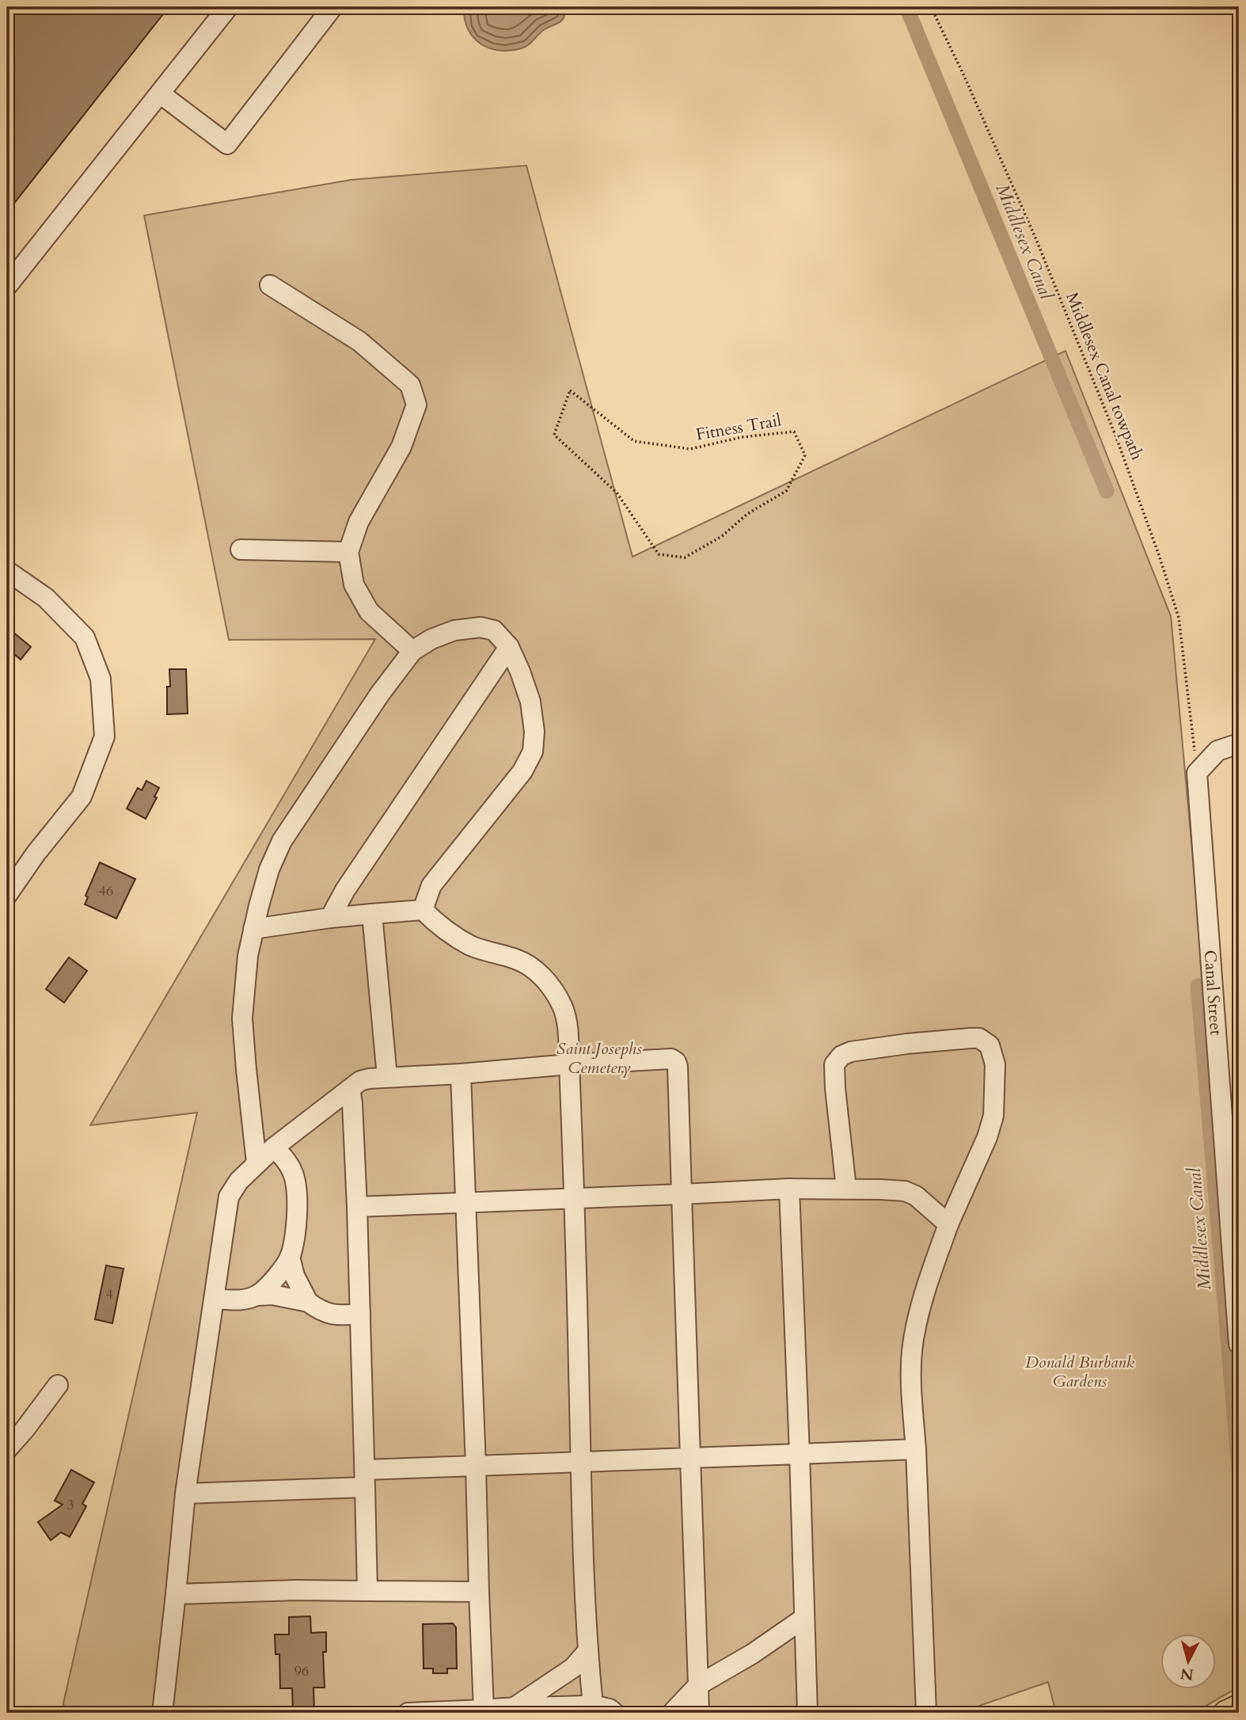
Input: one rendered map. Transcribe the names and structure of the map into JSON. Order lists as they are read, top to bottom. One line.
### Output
{"streets":{"street":["Canal Street"],"path":["Middlesex Canal towpath","Fitness Trail"]},"crossings":[["Middlesex Canal towpath","Canal Street"]],"water":["Middlesex Canal"],"parks":["Saint Josephs Cemetery","Donald Burbank Gardens"],"house_numbers":["46","4","3","96"],"north":"bottom"}
